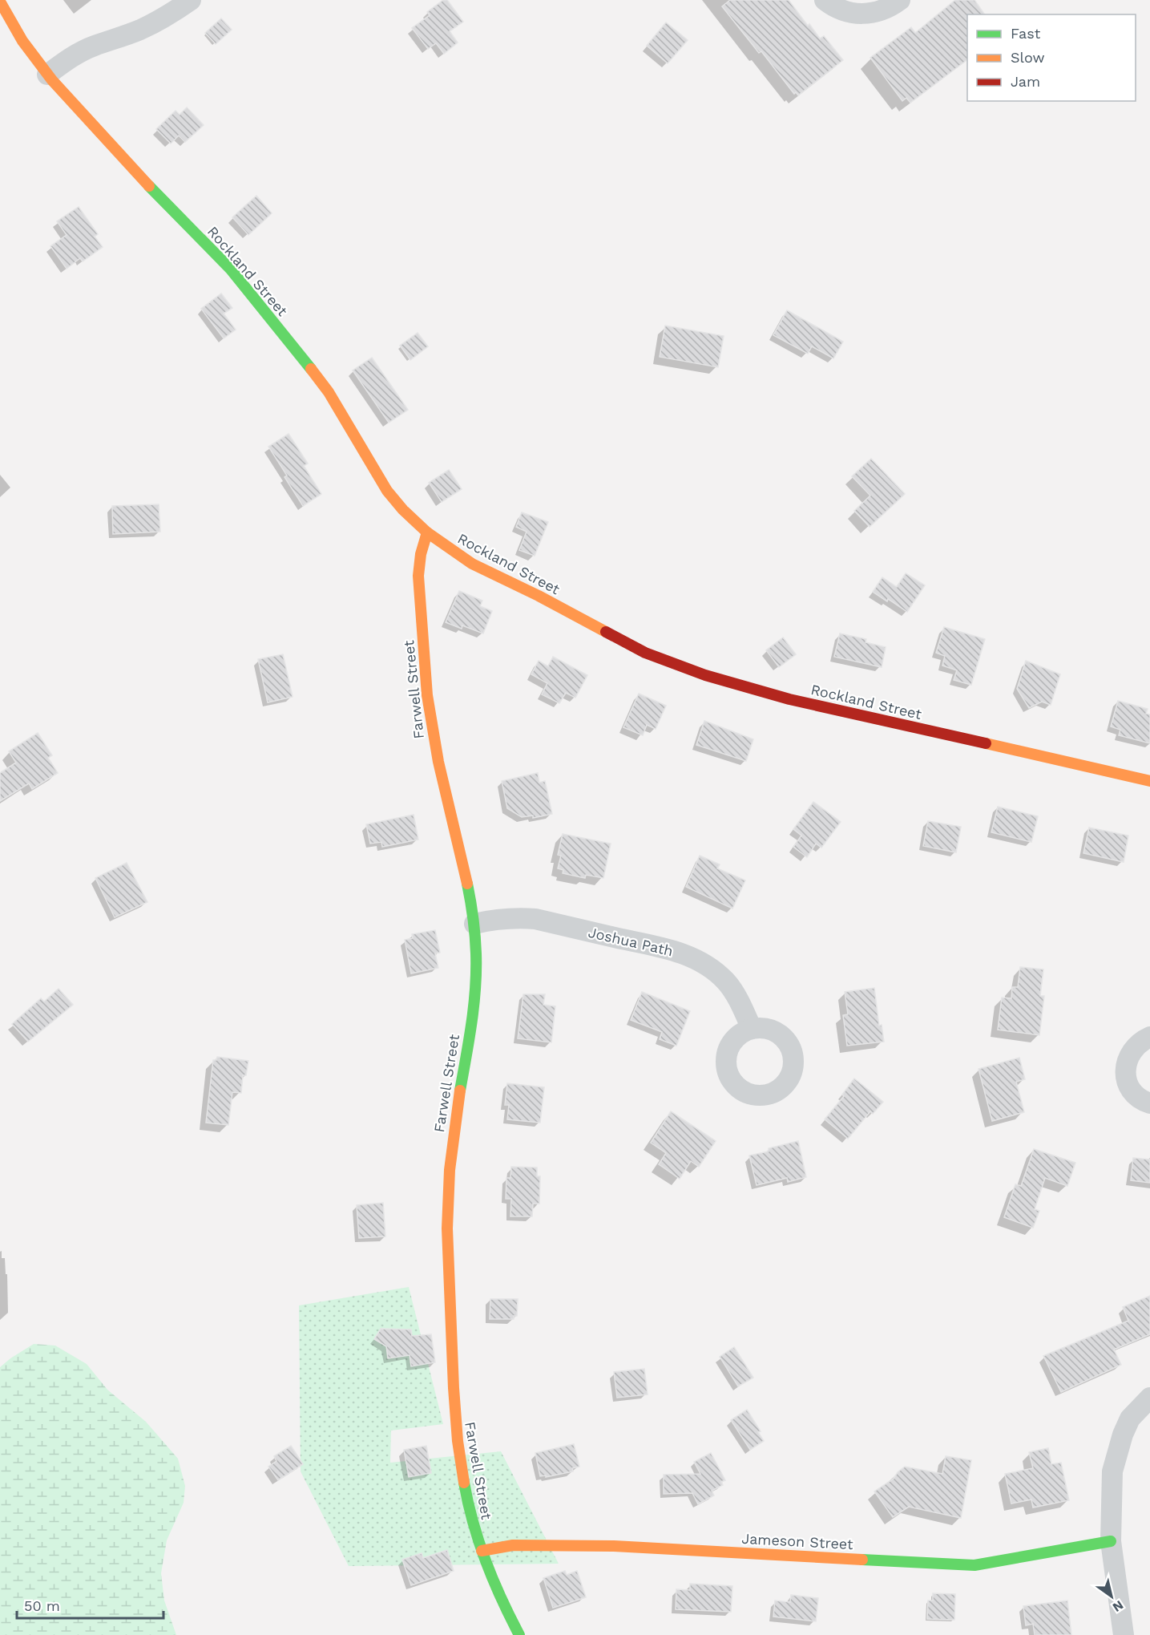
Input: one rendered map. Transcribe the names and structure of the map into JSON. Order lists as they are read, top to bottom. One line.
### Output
{"streets":{"street":["Rockland Street","Farwell Street","Joshua Path","Jameson Street"]},"crossings":[["Rockland Street","Farwell Street"],["Farwell Street","Joshua Path"],["Farwell Street","Jameson Street"]],"legend":["Fast","Slow","Jam"],"scale_bar":"50 m","north":"bottom right"}
